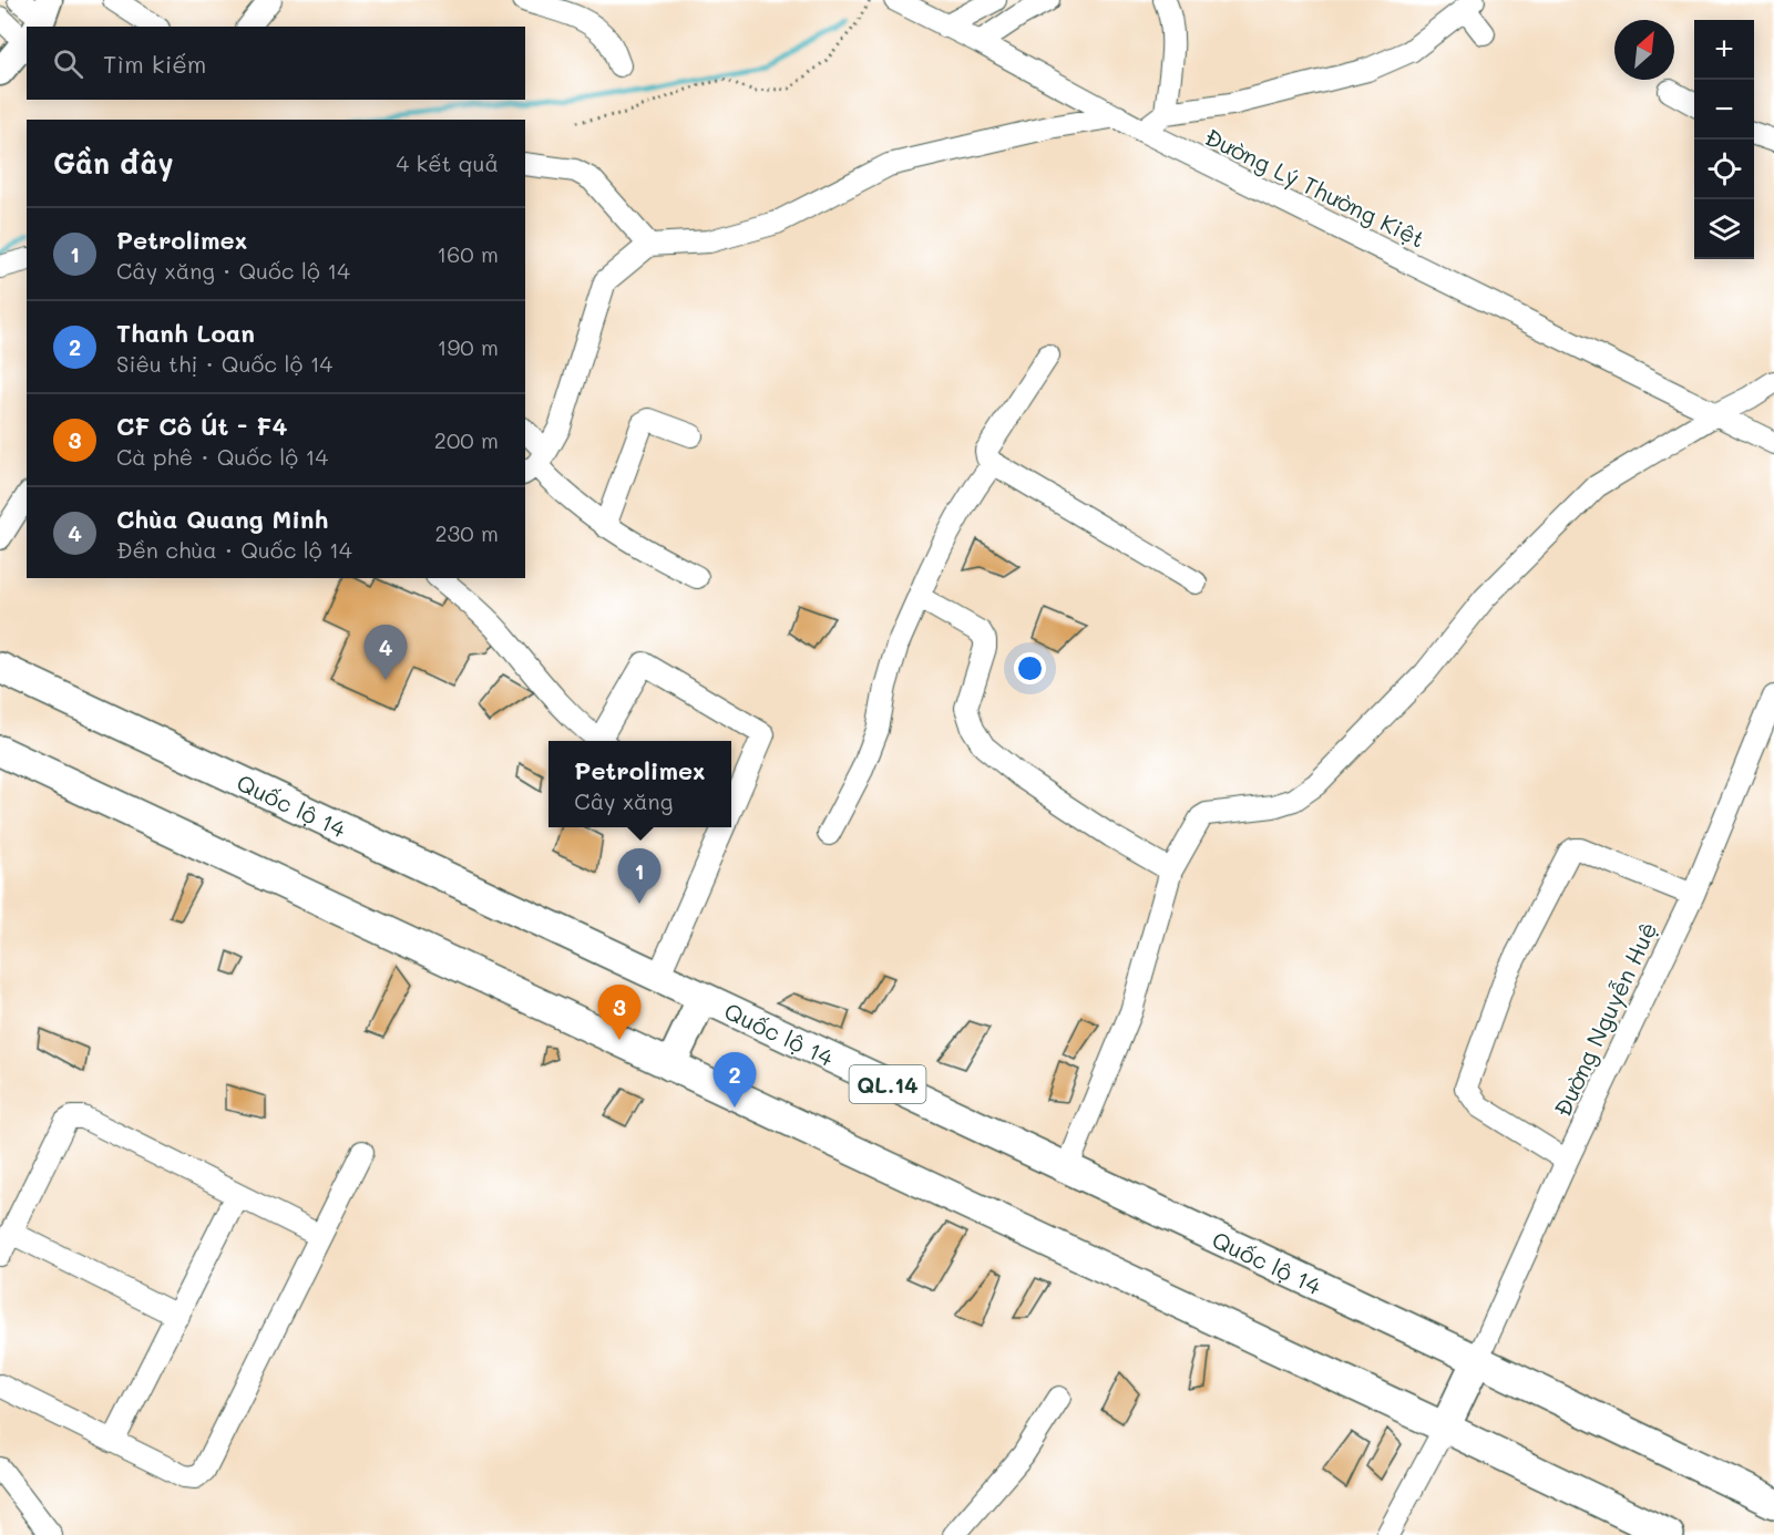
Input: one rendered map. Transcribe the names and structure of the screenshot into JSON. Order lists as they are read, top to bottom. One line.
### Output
{"streets":{"highway":["Quốc lộ 14","QL.14"],"street":["Đường Lý Thường Kiệt","Đường Nguyễn Huệ"]},"crossings":[["Quốc lộ 14","Đường Nguyễn Huệ"]],"north":"top right","page":{"map_buttons":["+","−"],"search":"Tìm kiếm","heading":["Gần đây","4 kết quả"],"list":[{"mark":"1","name":"Petrolimex","note":"Cây xăng · Quốc lộ 14","value":"160 m"},{"mark":"2","name":"Thanh Loan","note":"Siêu thị · Quốc lộ 14","value":"190 m"},{"mark":"3","name":"CF Cô Út - F4","note":"Cà phê · Quốc lộ 14","value":"200 m"},{"mark":"4","name":"Chùa Quang Minh","note":"Đền chùa · Quốc lộ 14","value":"230 m"}],"pins":["4","1","3","2"],"popup":["Petrolimex","Cây xăng"]}}
